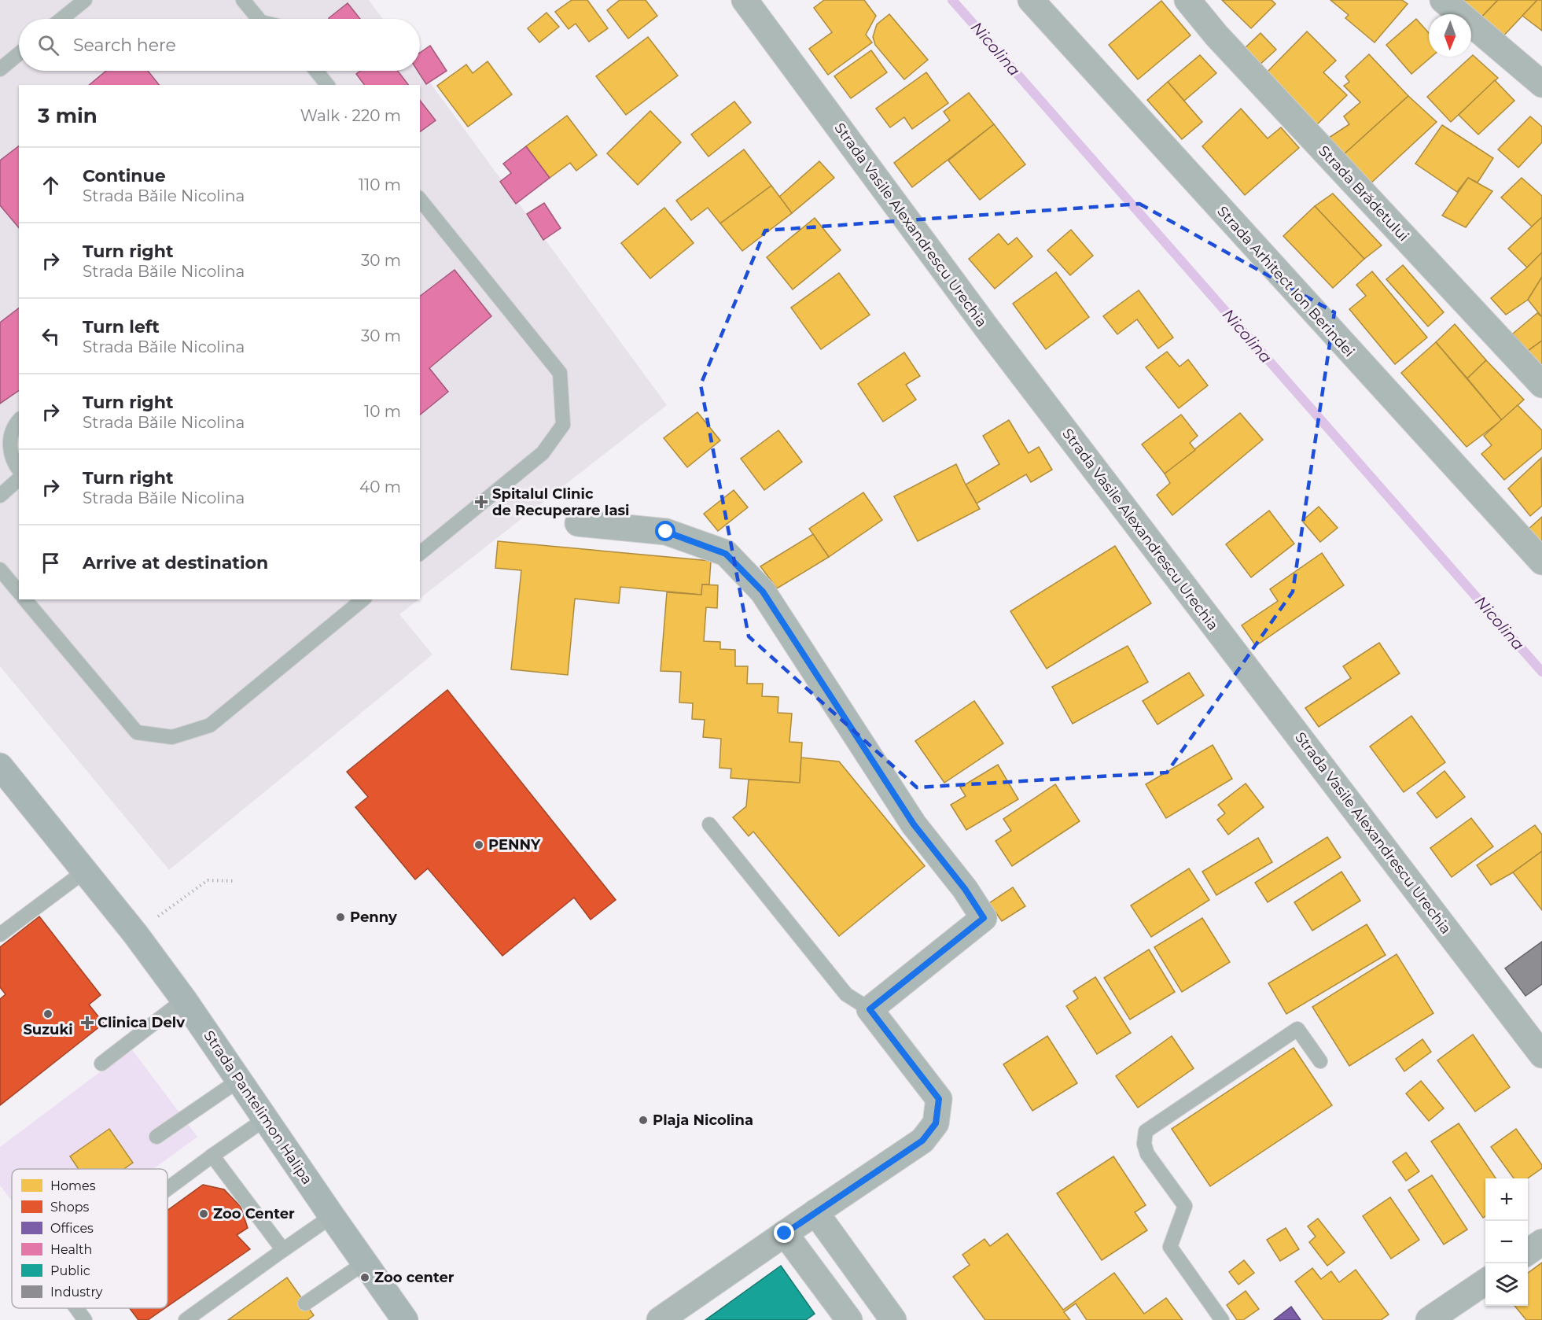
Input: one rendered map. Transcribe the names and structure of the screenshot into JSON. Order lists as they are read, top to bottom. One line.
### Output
{"streets":{"street":["Strada Brădetului","Strada Vasile Alexandrescu Urechia","Strada Arhitect Ion Berindei","Strada Pantelimon Halipa"]},"water":["Nicolina"],"places":{"health":["Spitalul Clinic de Recuperare Iasi","Clinica Delv"],"other":["PENNY","Penny","Suzuki","Plaja Nicolina","Zoo Center","Zoo center"]},"legend":["Homes","Shops","Offices","Health","Public","Industry"],"north":"bottom","page":{"search":"Search here","heading":["3 min","Walk · 220 m"],"list":[["Continue","Strada Băile Nicolina","110 m"],["Turn right","Strada Băile Nicolina","30 m"],["Turn left","Strada Băile Nicolina","30 m"],["Turn right","Strada Băile Nicolina","10 m"],["Turn right","Strada Băile Nicolina","40 m"],"Arrive at destination"],"map_buttons":["+","−"]}}
